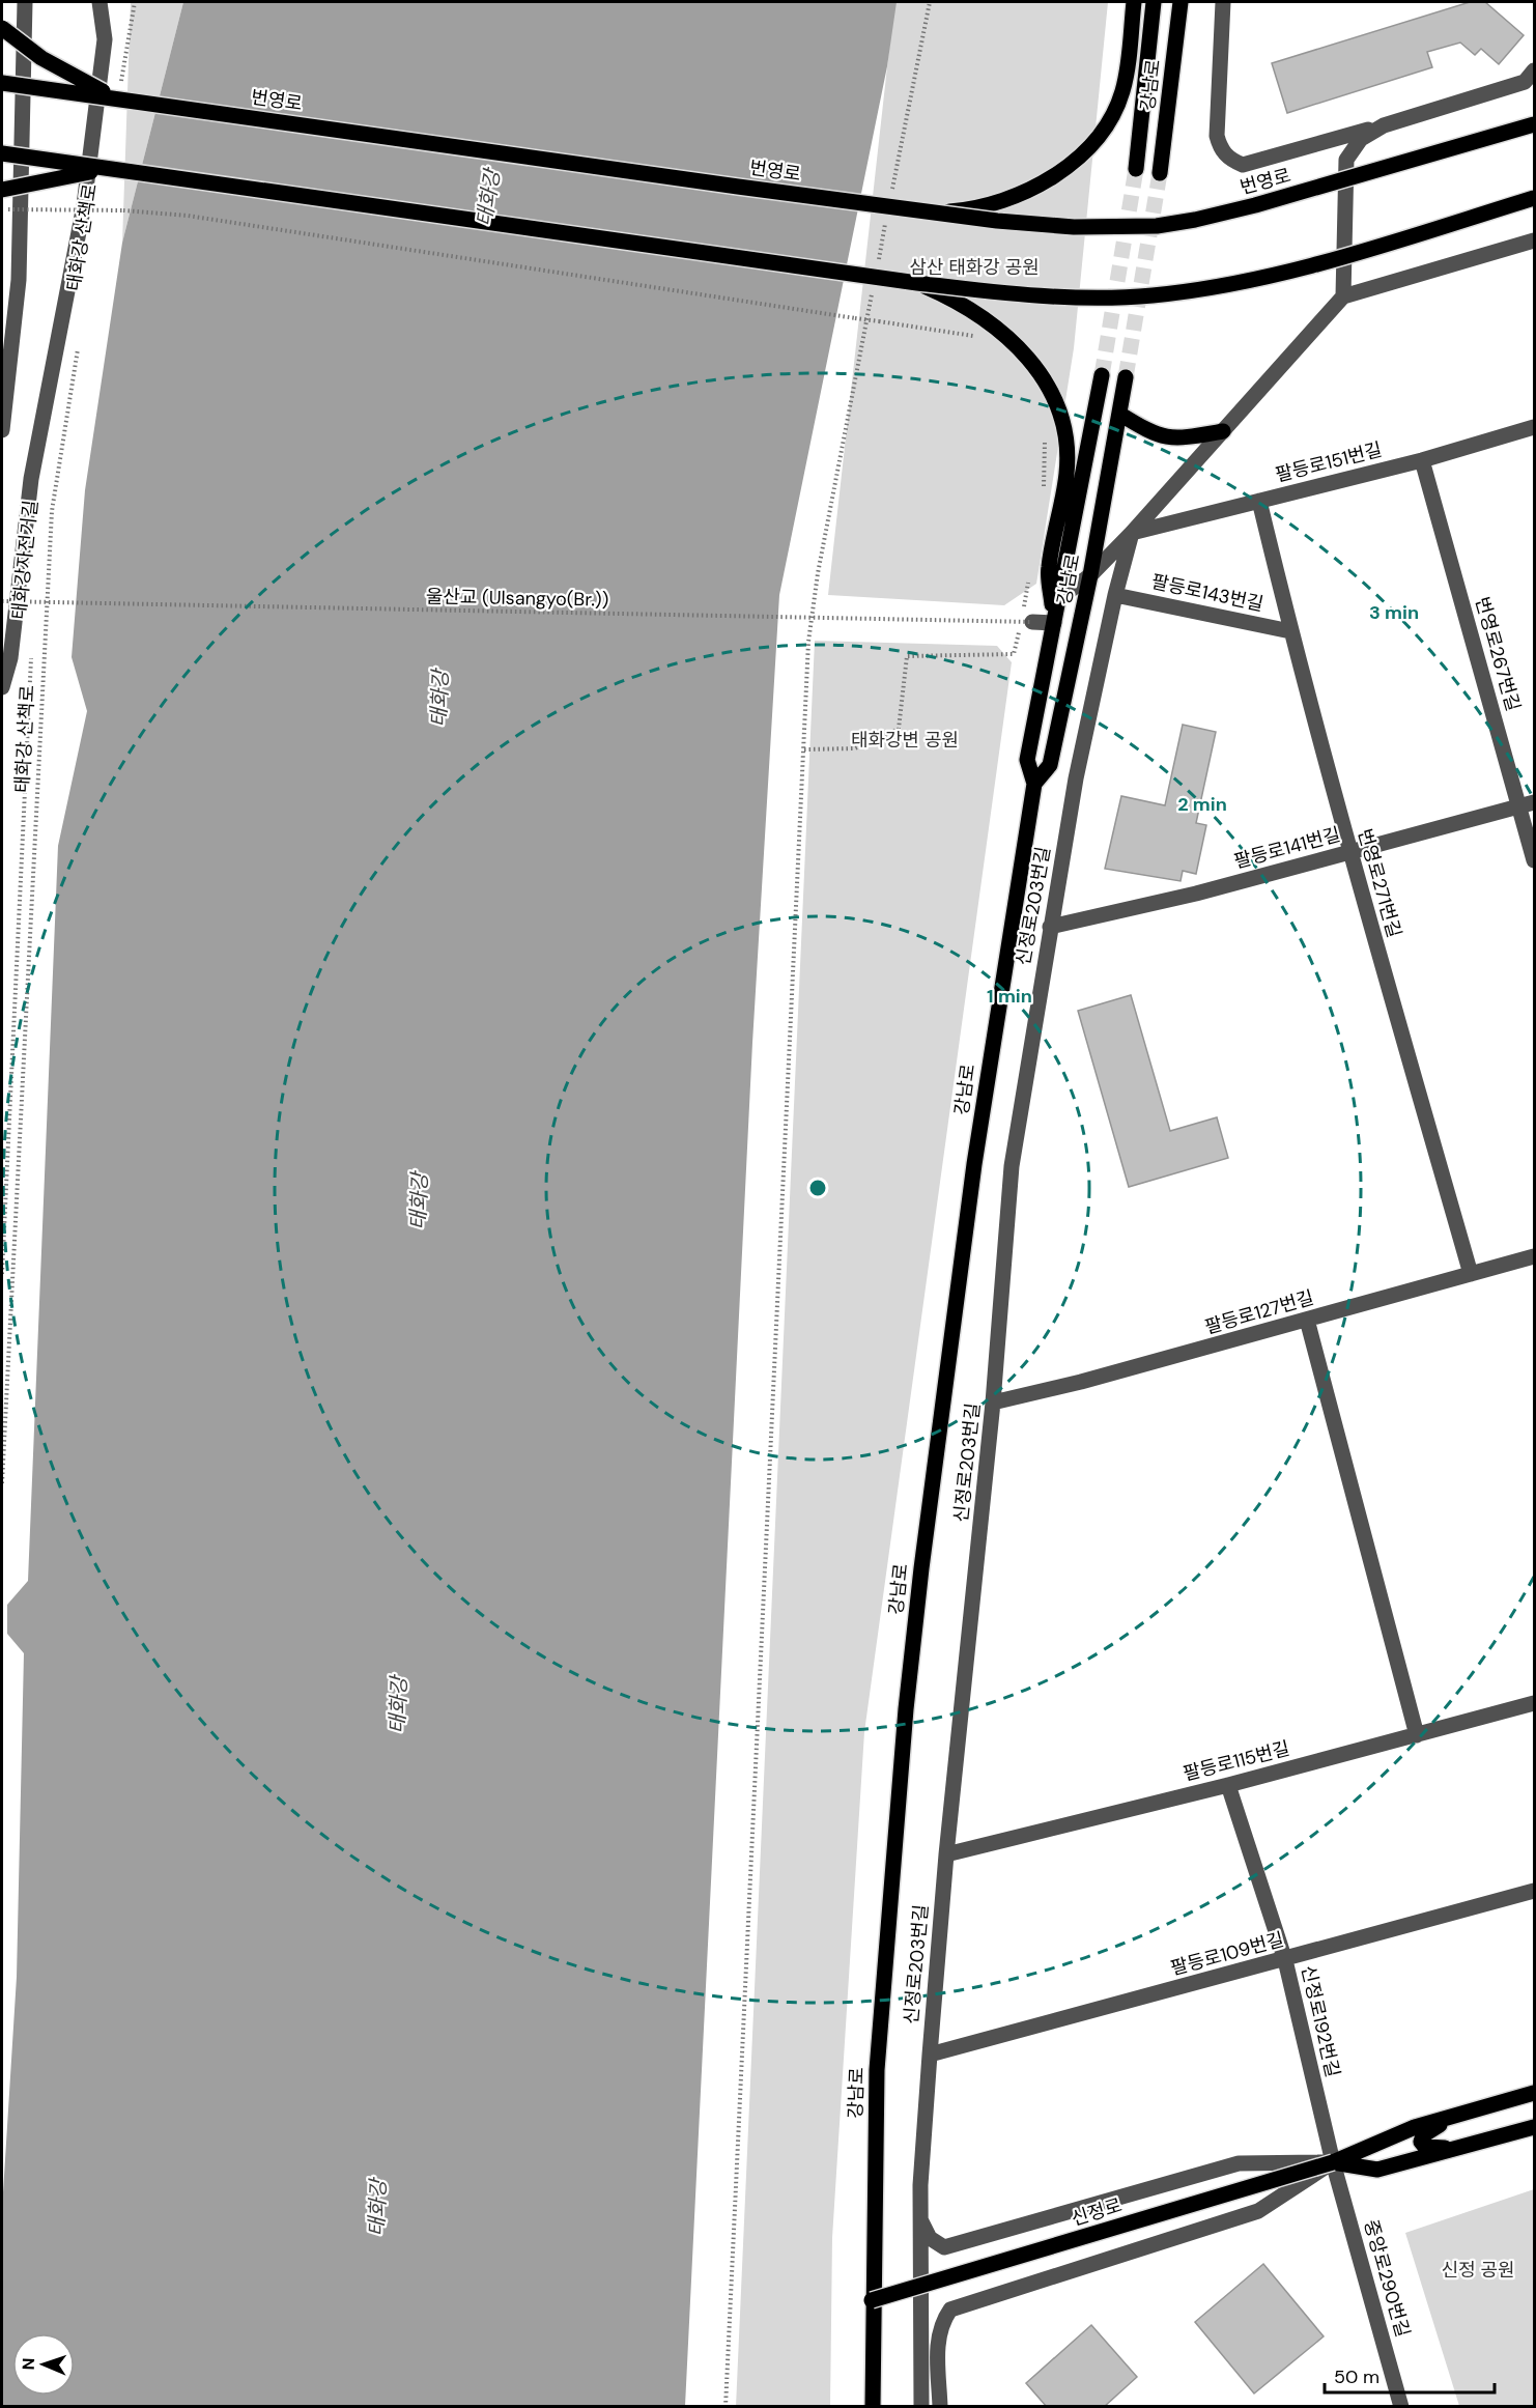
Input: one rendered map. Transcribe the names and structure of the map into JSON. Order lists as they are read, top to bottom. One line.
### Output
{"streets":{"main road":["강남로","번영로","신정로"],"street":["팔등로151번길","팔등로143번길","번영로267번길","팔등로141번길","번영로271번길","신정로203번길","팔등로127번길","팔등로115번길","팔등로109번길","신정로192번길","중앙로290번길"],"path":["태화강 산책로","태화강자전거길","울산교 (Ulsangyo(Br.))"]},"crossings":[["강남로","신정로"],["팔등로151번길","번영로267번길"],["팔등로151번길","번영로271번길"],["팔등로151번길","신정로203번길"],["팔등로143번길","번영로271번길"],["팔등로143번길","신정로203번길"],["번영로267번길","팔등로141번길"],["팔등로141번길","번영로271번길"],["팔등로141번길","신정로203번길"],["번영로271번길","팔등로127번길"],["신정로203번길","팔등로127번길"],["신정로203번길","팔등로115번길"],["신정로203번길","팔등로109번길"],["팔등로115번길","신정로192번길"],["팔등로109번길","신정로192번길"],["신정로192번길","신정로"],["신정로192번길","중앙로290번길"],["신정로","중앙로290번길"]],"water":["태화강"],"parks":["삼산 태화강 공원","태화강변 공원","신정 공원"],"scale_bar":"50 m","north":"left","rings":["3 min","2 min","1 min"]}
